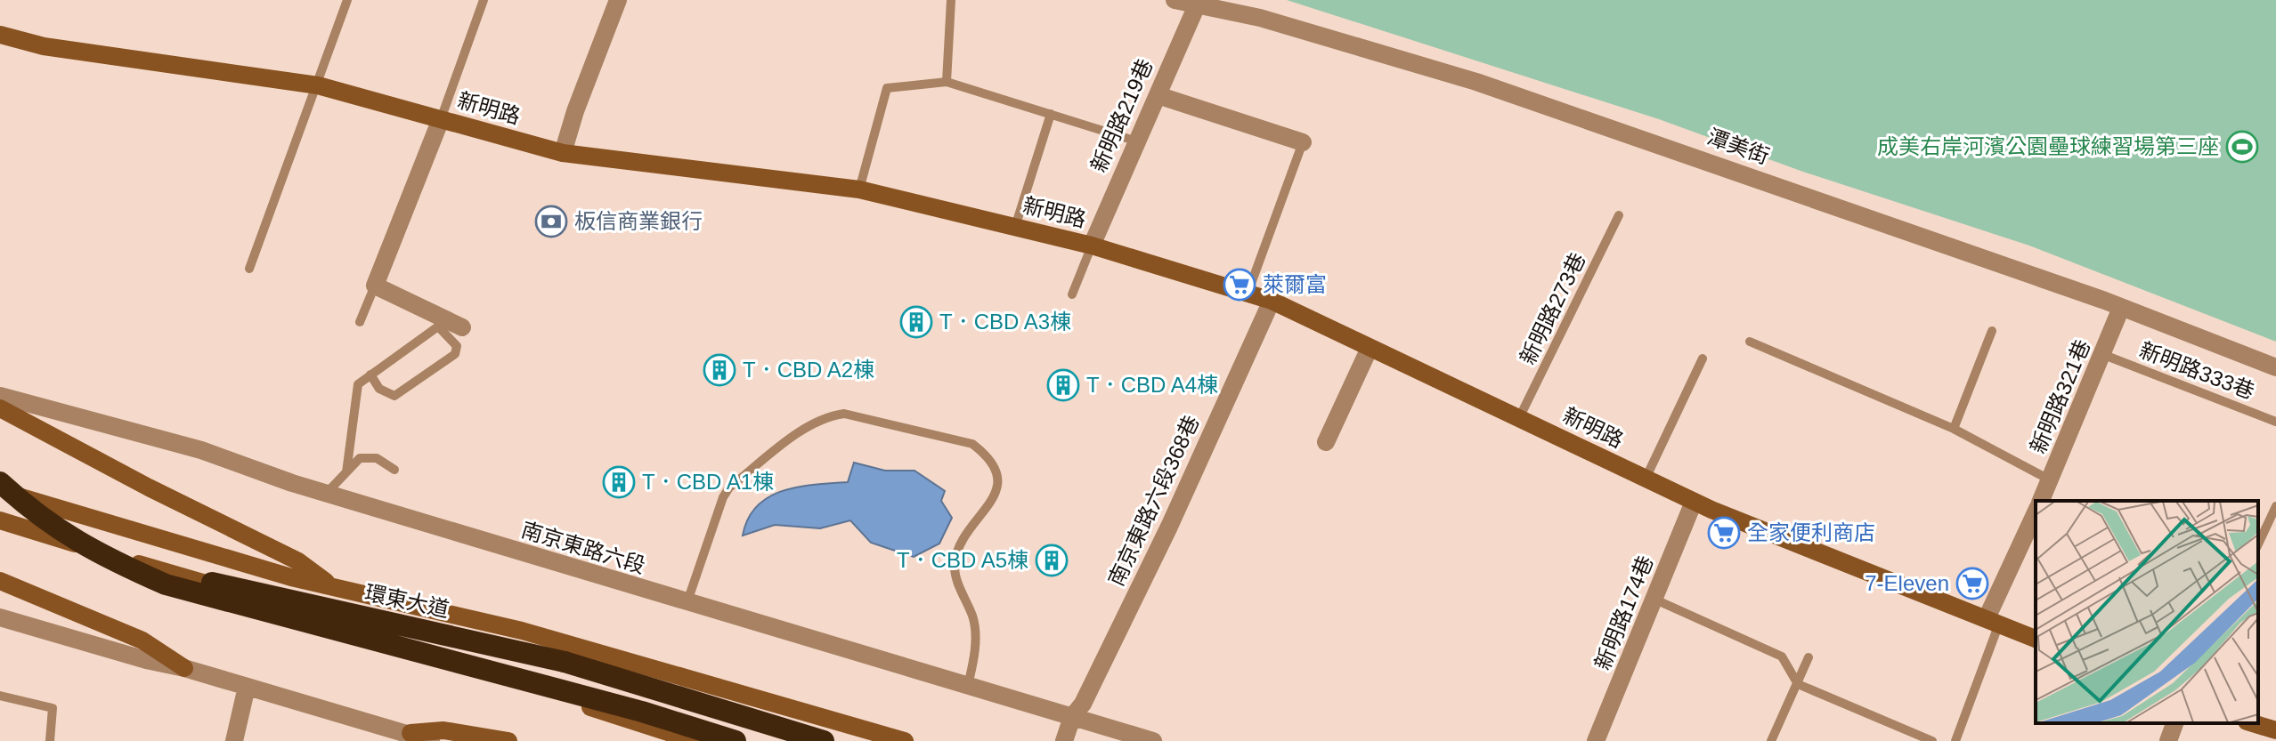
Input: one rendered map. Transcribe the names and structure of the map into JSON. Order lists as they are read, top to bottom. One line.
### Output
{"streets":{"highway":["環東大道"],"main road":["新明路"],"street":["新明路219巷","潭美街","新明路321巷","南京東路六段368巷","南京東路六段","新明路174巷"],"lane":["新明路273巷","新明路333巷"]},"crossings":[["新明路","新明路219巷"],["新明路","新明路273巷"],["新明路","南京東路六段368巷"],["新明路","新明路174巷"],["新明路219巷","潭美街"],["潭美街","新明路321巷"],["新明路333巷","新明路321巷"],["南京東路六段368巷","南京東路六段"]],"places":{"sports":["成美右岸河濱公園壘球練習場第三座"],"bank":["板信商業銀行"],"supermarket":["萊爾富","全家便利商店","7-Eleven"],"building":["T．CBD A3棟","T．CBD A2棟","T．CBD A4棟","T．CBD A1棟","T．CBD A5棟"]}}
